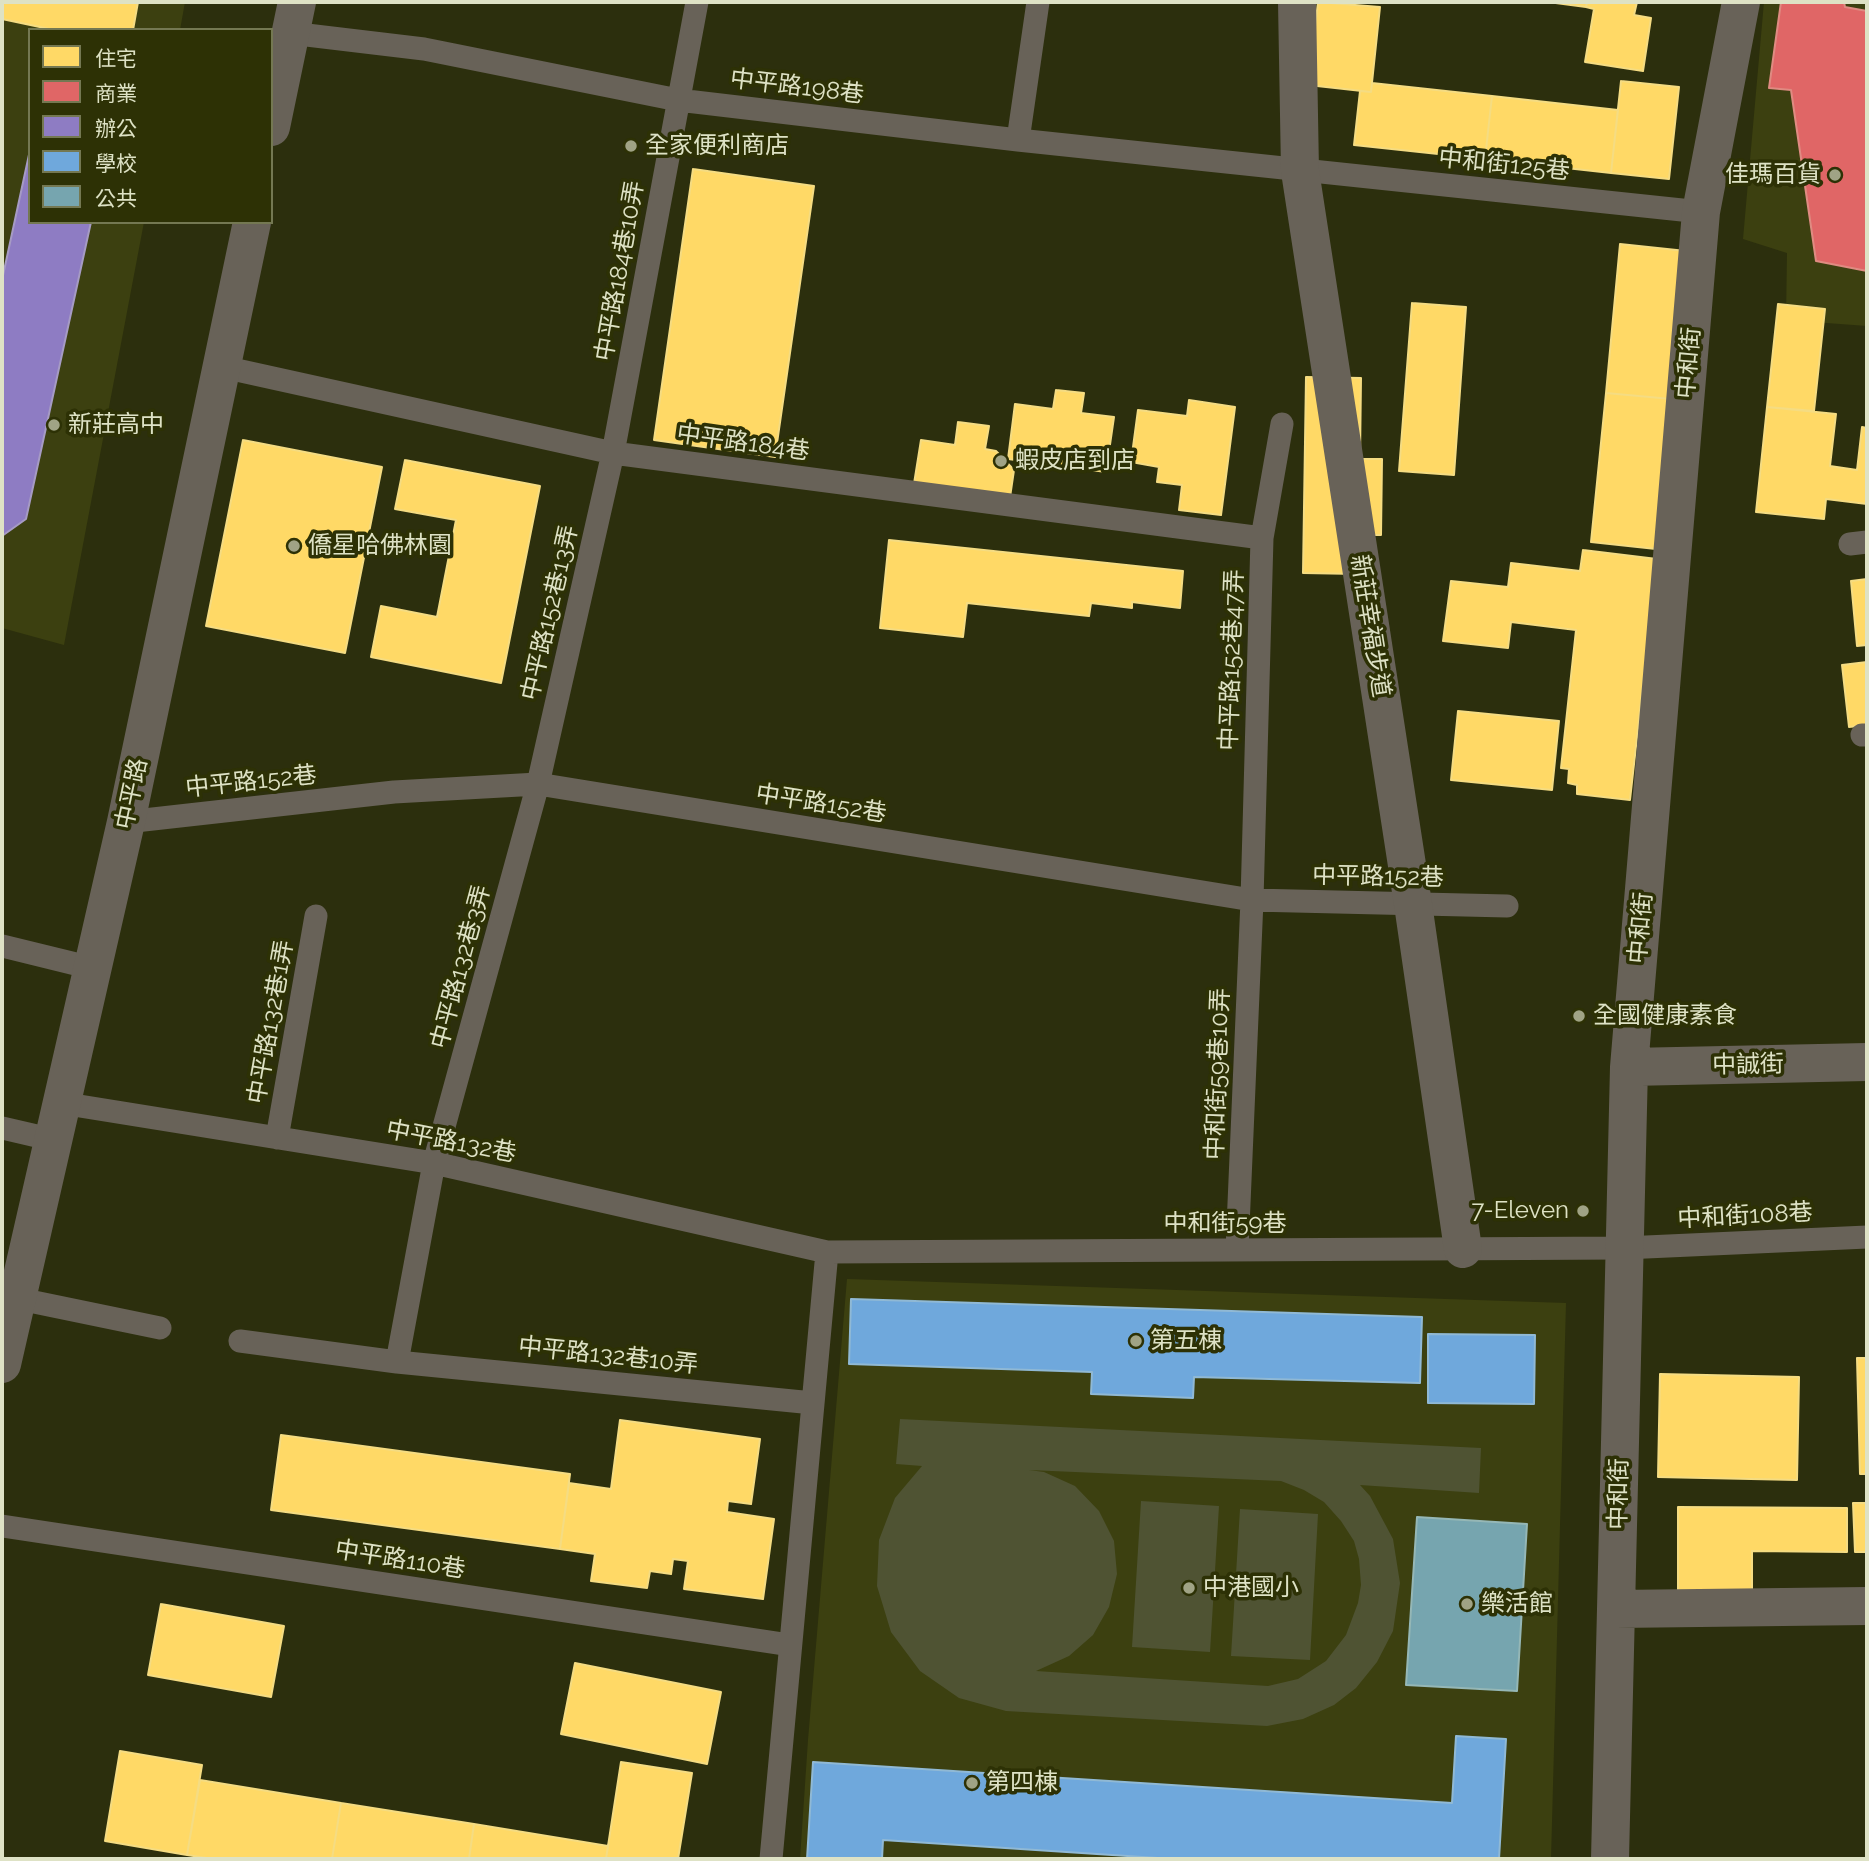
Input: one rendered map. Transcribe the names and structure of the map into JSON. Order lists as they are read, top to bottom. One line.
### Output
{"streets":{"street":["中和街","新莊幸福步道","中平路","中誠街"],"lane":["中平路198巷","中和街125巷","中平路184巷10弄","中平路184巷","中平路152巷13弄","中平路152巷47弄","中平路152巷","中平路132巷3弄","中平路132巷1弄","中和街59巷10弄","中平路132巷","中和街108巷","中和街59巷","中平路132巷10弄","中平路110巷"]},"crossings":[["中平路198巷","中和街125巷"],["中平路198巷","中平路184巷10弄"],["中平路198巷","新莊幸福步道"],["中和街125巷","中和街"],["中和街125巷","新莊幸福步道"],["中平路184巷10弄","中平路184巷"],["中平路184巷10弄","中平路152巷13弄"],["中和街","中誠街"],["中和街","中和街108巷"],["中和街","中和街59巷"],["中平路184巷","中平路152巷13弄"],["中平路184巷","中平路152巷47弄"],["中平路184巷","中平路"],["中平路152巷13弄","中平路152巷"],["中平路152巷13弄","中平路132巷3弄"],["新莊幸福步道","中平路152巷"],["新莊幸福步道","中和街59巷"],["中平路152巷47弄","中平路152巷"],["中平路152巷47弄","中和街59巷10弄"],["中平路152巷","中平路"],["中平路152巷","中平路132巷3弄"],["中平路152巷","中和街59巷10弄"],["中平路","中平路132巷"],["中平路132巷3弄","中平路132巷"],["中平路132巷1弄","中平路132巷"],["中和街59巷10弄","中和街59巷"],["中平路132巷","中和街59巷"],["中和街108巷","中和街59巷"]],"places":["全家便利商店","佳瑪百貨","新莊高中","蝦皮店到店","僑星哈佛林園","全國健康素食","7-Eleven","第五棟","中港國小","樂活館","第四棟"],"legend":["住宅","商業","辦公","學校","公共"]}
